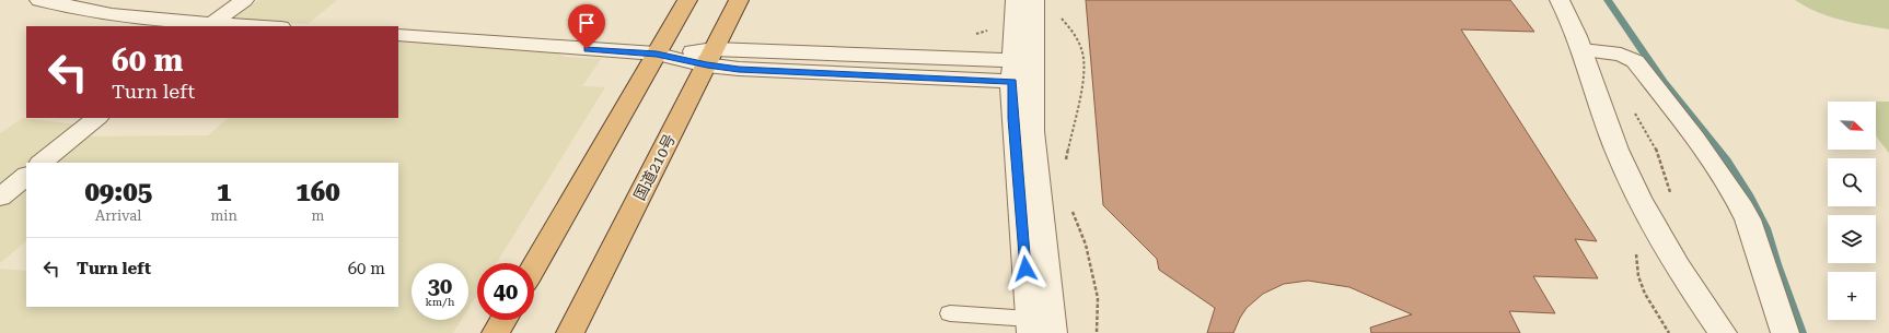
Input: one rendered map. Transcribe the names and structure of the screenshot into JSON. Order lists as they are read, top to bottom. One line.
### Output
{"streets":{"highway":["国道210号"]},"north":"bottom right","page":{"turn":["60 m","Turn left"],"map_buttons":"+","eta":["09:05","Arrival","1","min","160","m"],"list":[{"name":"Turn left","value":"60 m"}],"speed":"30 km/h","limit":"40"}}
